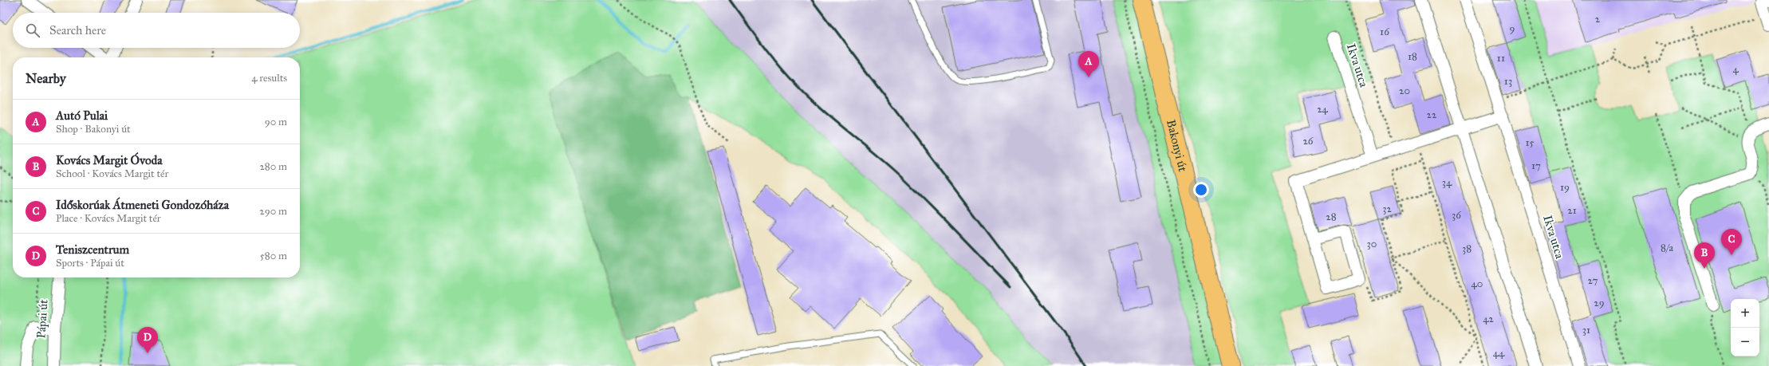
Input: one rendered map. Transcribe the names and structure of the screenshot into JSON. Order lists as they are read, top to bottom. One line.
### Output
{"streets":{"main road":["Bakonyi út"],"street":["Ikva utca","Pápai út"]},"house_numbers":["2","9","16","18","11","4","13","20","24","22","26","15","17","34","19","32","21","36","28","30","8/a","38","27","40","29","42","31","44"],"page":{"search":"Search here","pins":["A","C","B","D"],"heading":["Nearby","4 results"],"list":[{"mark":"A","name":"Autó Pulai","note":"Shop · Bakonyi út","value":"90 m"},{"mark":"B","name":"Kovács Margit Óvoda","note":"School · Kovács Margit tér","value":"280 m"},{"mark":"C","name":"Időskorúak Átmeneti Gondozóháza","note":"Place · Kovács Margit tér","value":"290 m"},{"mark":"D","name":"Teniszcentrum","note":"Sports · Pápai út","value":"580 m"}],"map_buttons":["+","−"]}}
